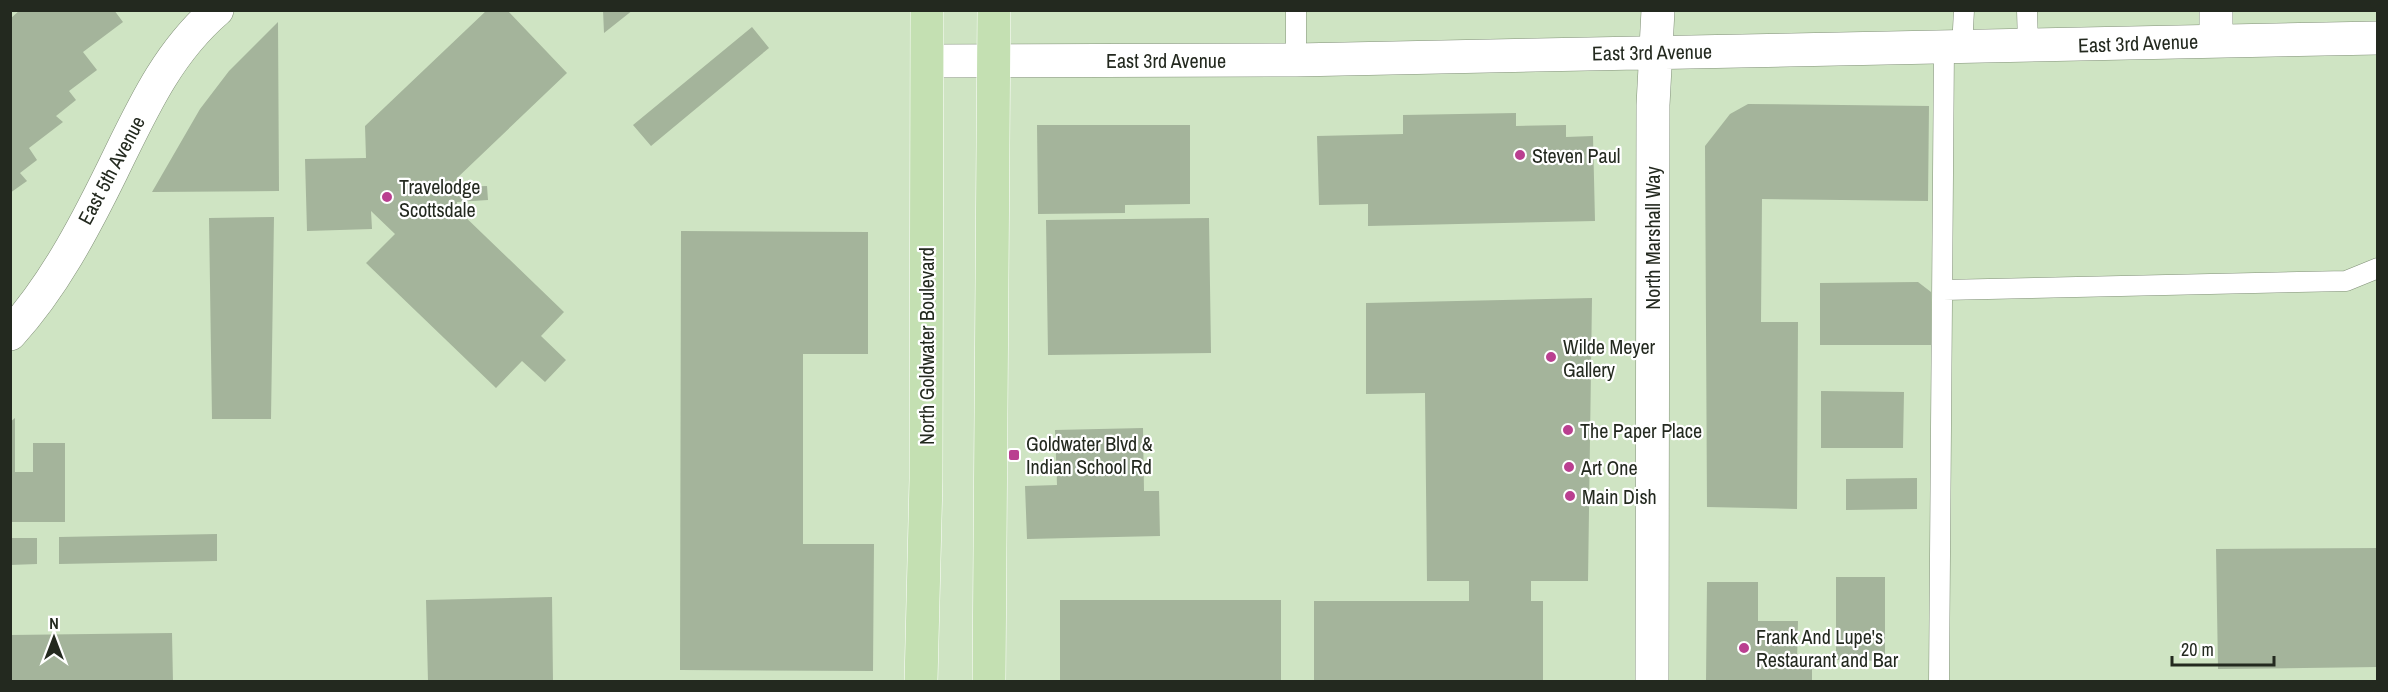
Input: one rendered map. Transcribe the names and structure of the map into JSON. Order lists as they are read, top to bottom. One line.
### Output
{"streets":{"main road":["North Goldwater Boulevard"],"street":["East 3rd Avenue","East 5th Avenue","North Marshall Way"]},"crossings":[["East 3rd Avenue","North Marshall Way"],["East 3rd Avenue","North Goldwater Boulevard"]],"places":{"other":["Steven Paul","Travelodge Scottsdale","Wilde Meyer Gallery","The Paper Place","Art One","Main Dish","Frank And Lupe's Restaurant and Bar"],"transit":["Goldwater Blvd & Indian School Rd"]},"scale_bar":"20 m","north":"top"}
